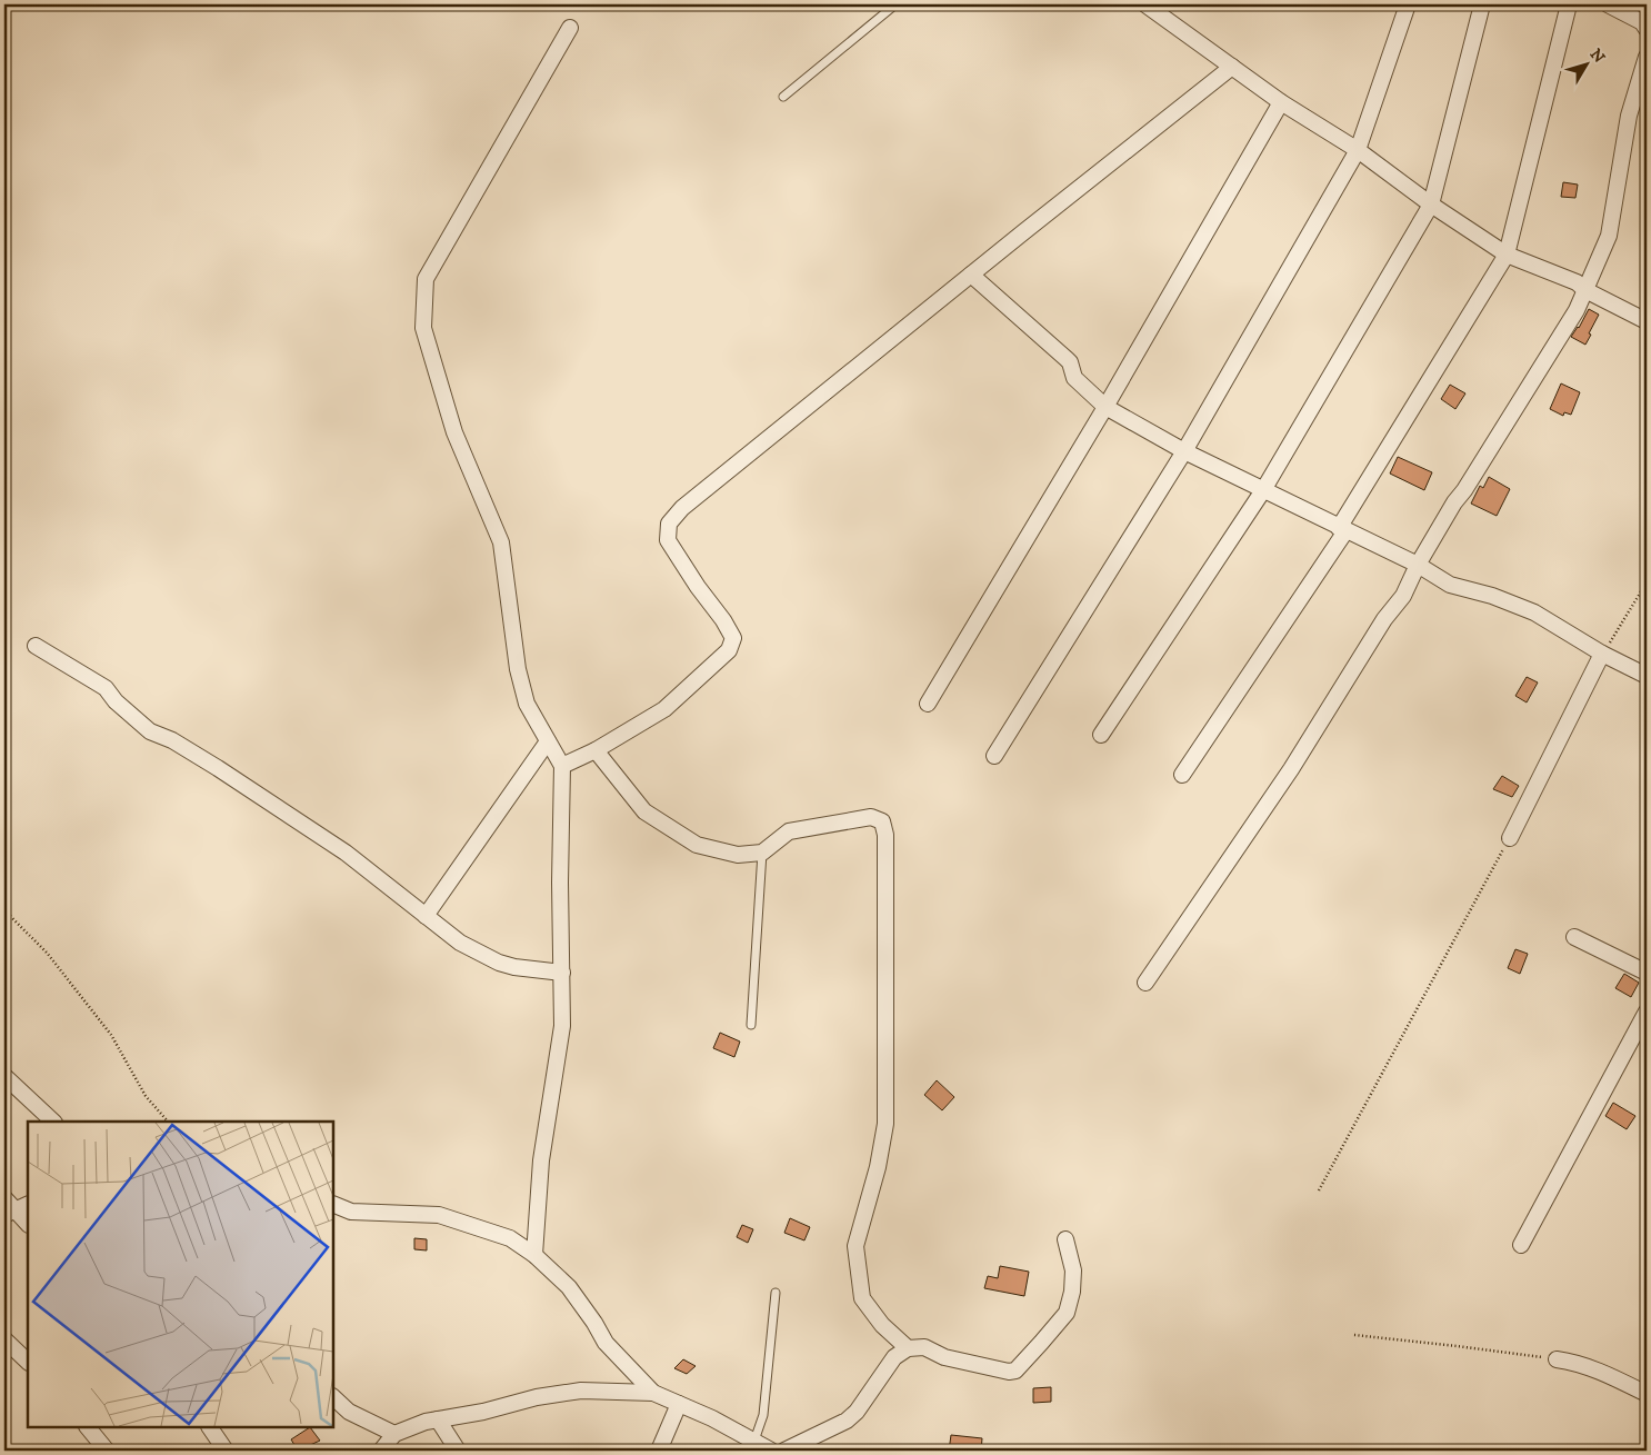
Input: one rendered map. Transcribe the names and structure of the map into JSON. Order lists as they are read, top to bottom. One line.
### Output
{"north":"top right"}
